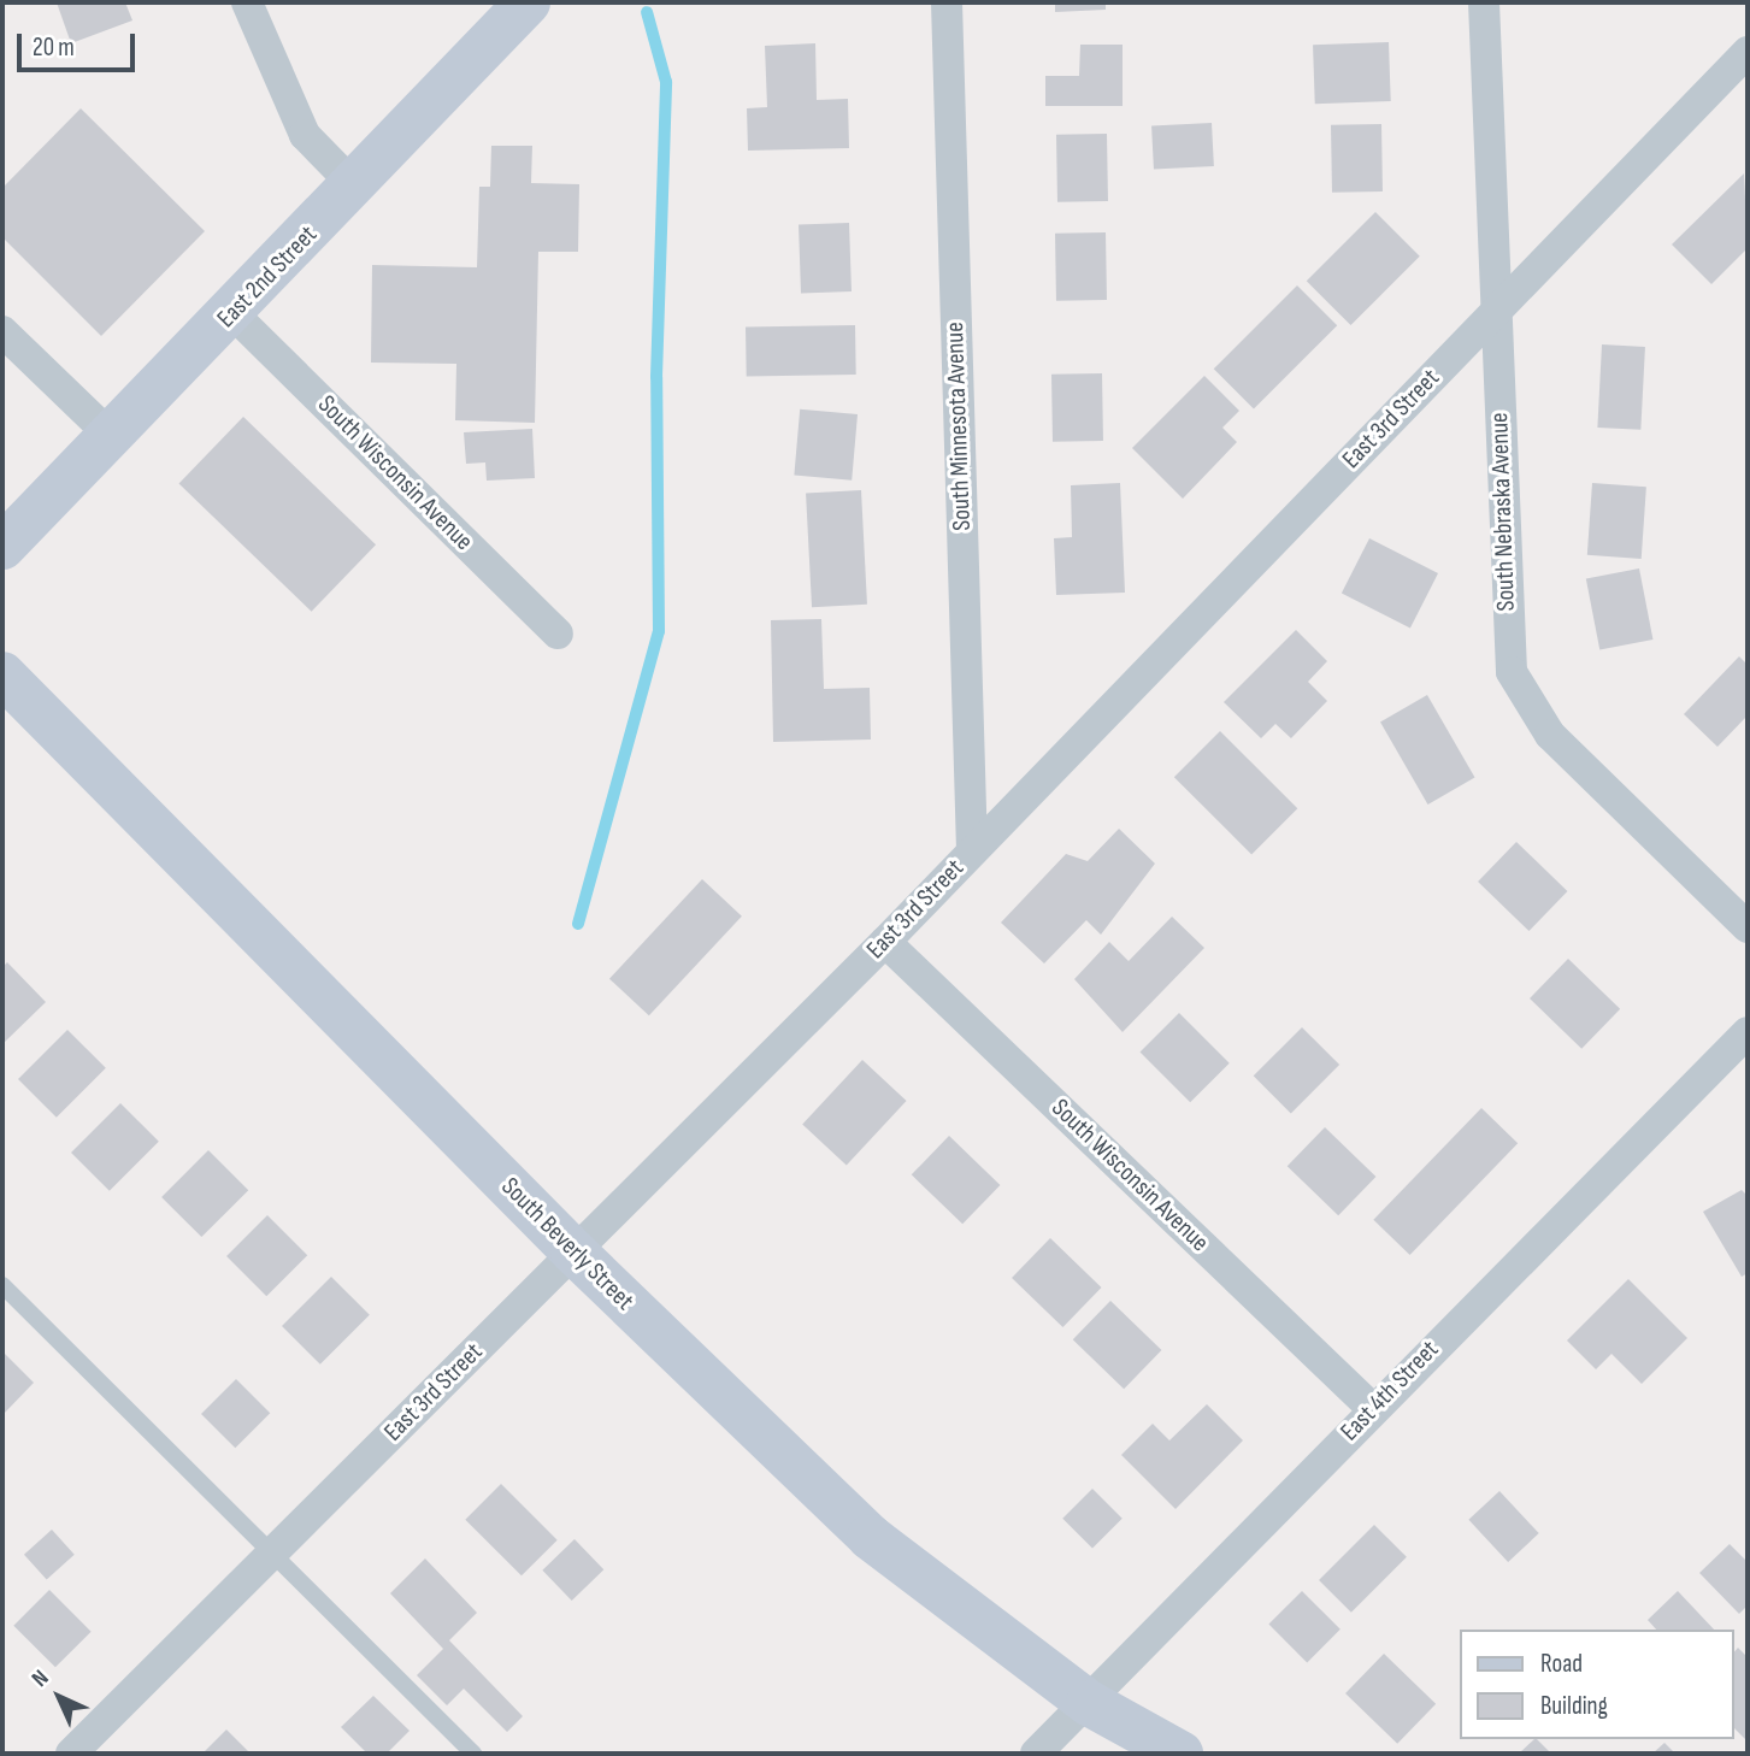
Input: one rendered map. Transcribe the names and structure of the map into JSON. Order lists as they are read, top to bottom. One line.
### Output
{"streets":{"main road":["East 2nd Street","South Beverly Street"],"street":["East 3rd Street","South Minnesota Avenue","South Wisconsin Avenue","South Nebraska Avenue","East 4th Street"]},"crossings":[["East 2nd Street","South Wisconsin Avenue"],["East 3rd Street","South Minnesota Avenue"],["East 3rd Street","South Wisconsin Avenue"],["East 3rd Street","South Nebraska Avenue"],["East 3rd Street","South Beverly Street"],["South Wisconsin Avenue","East 4th Street"],["South Beverly Street","East 4th Street"]],"legend":["Road","Building"],"scale_bar":"20 m","north":"top left"}
